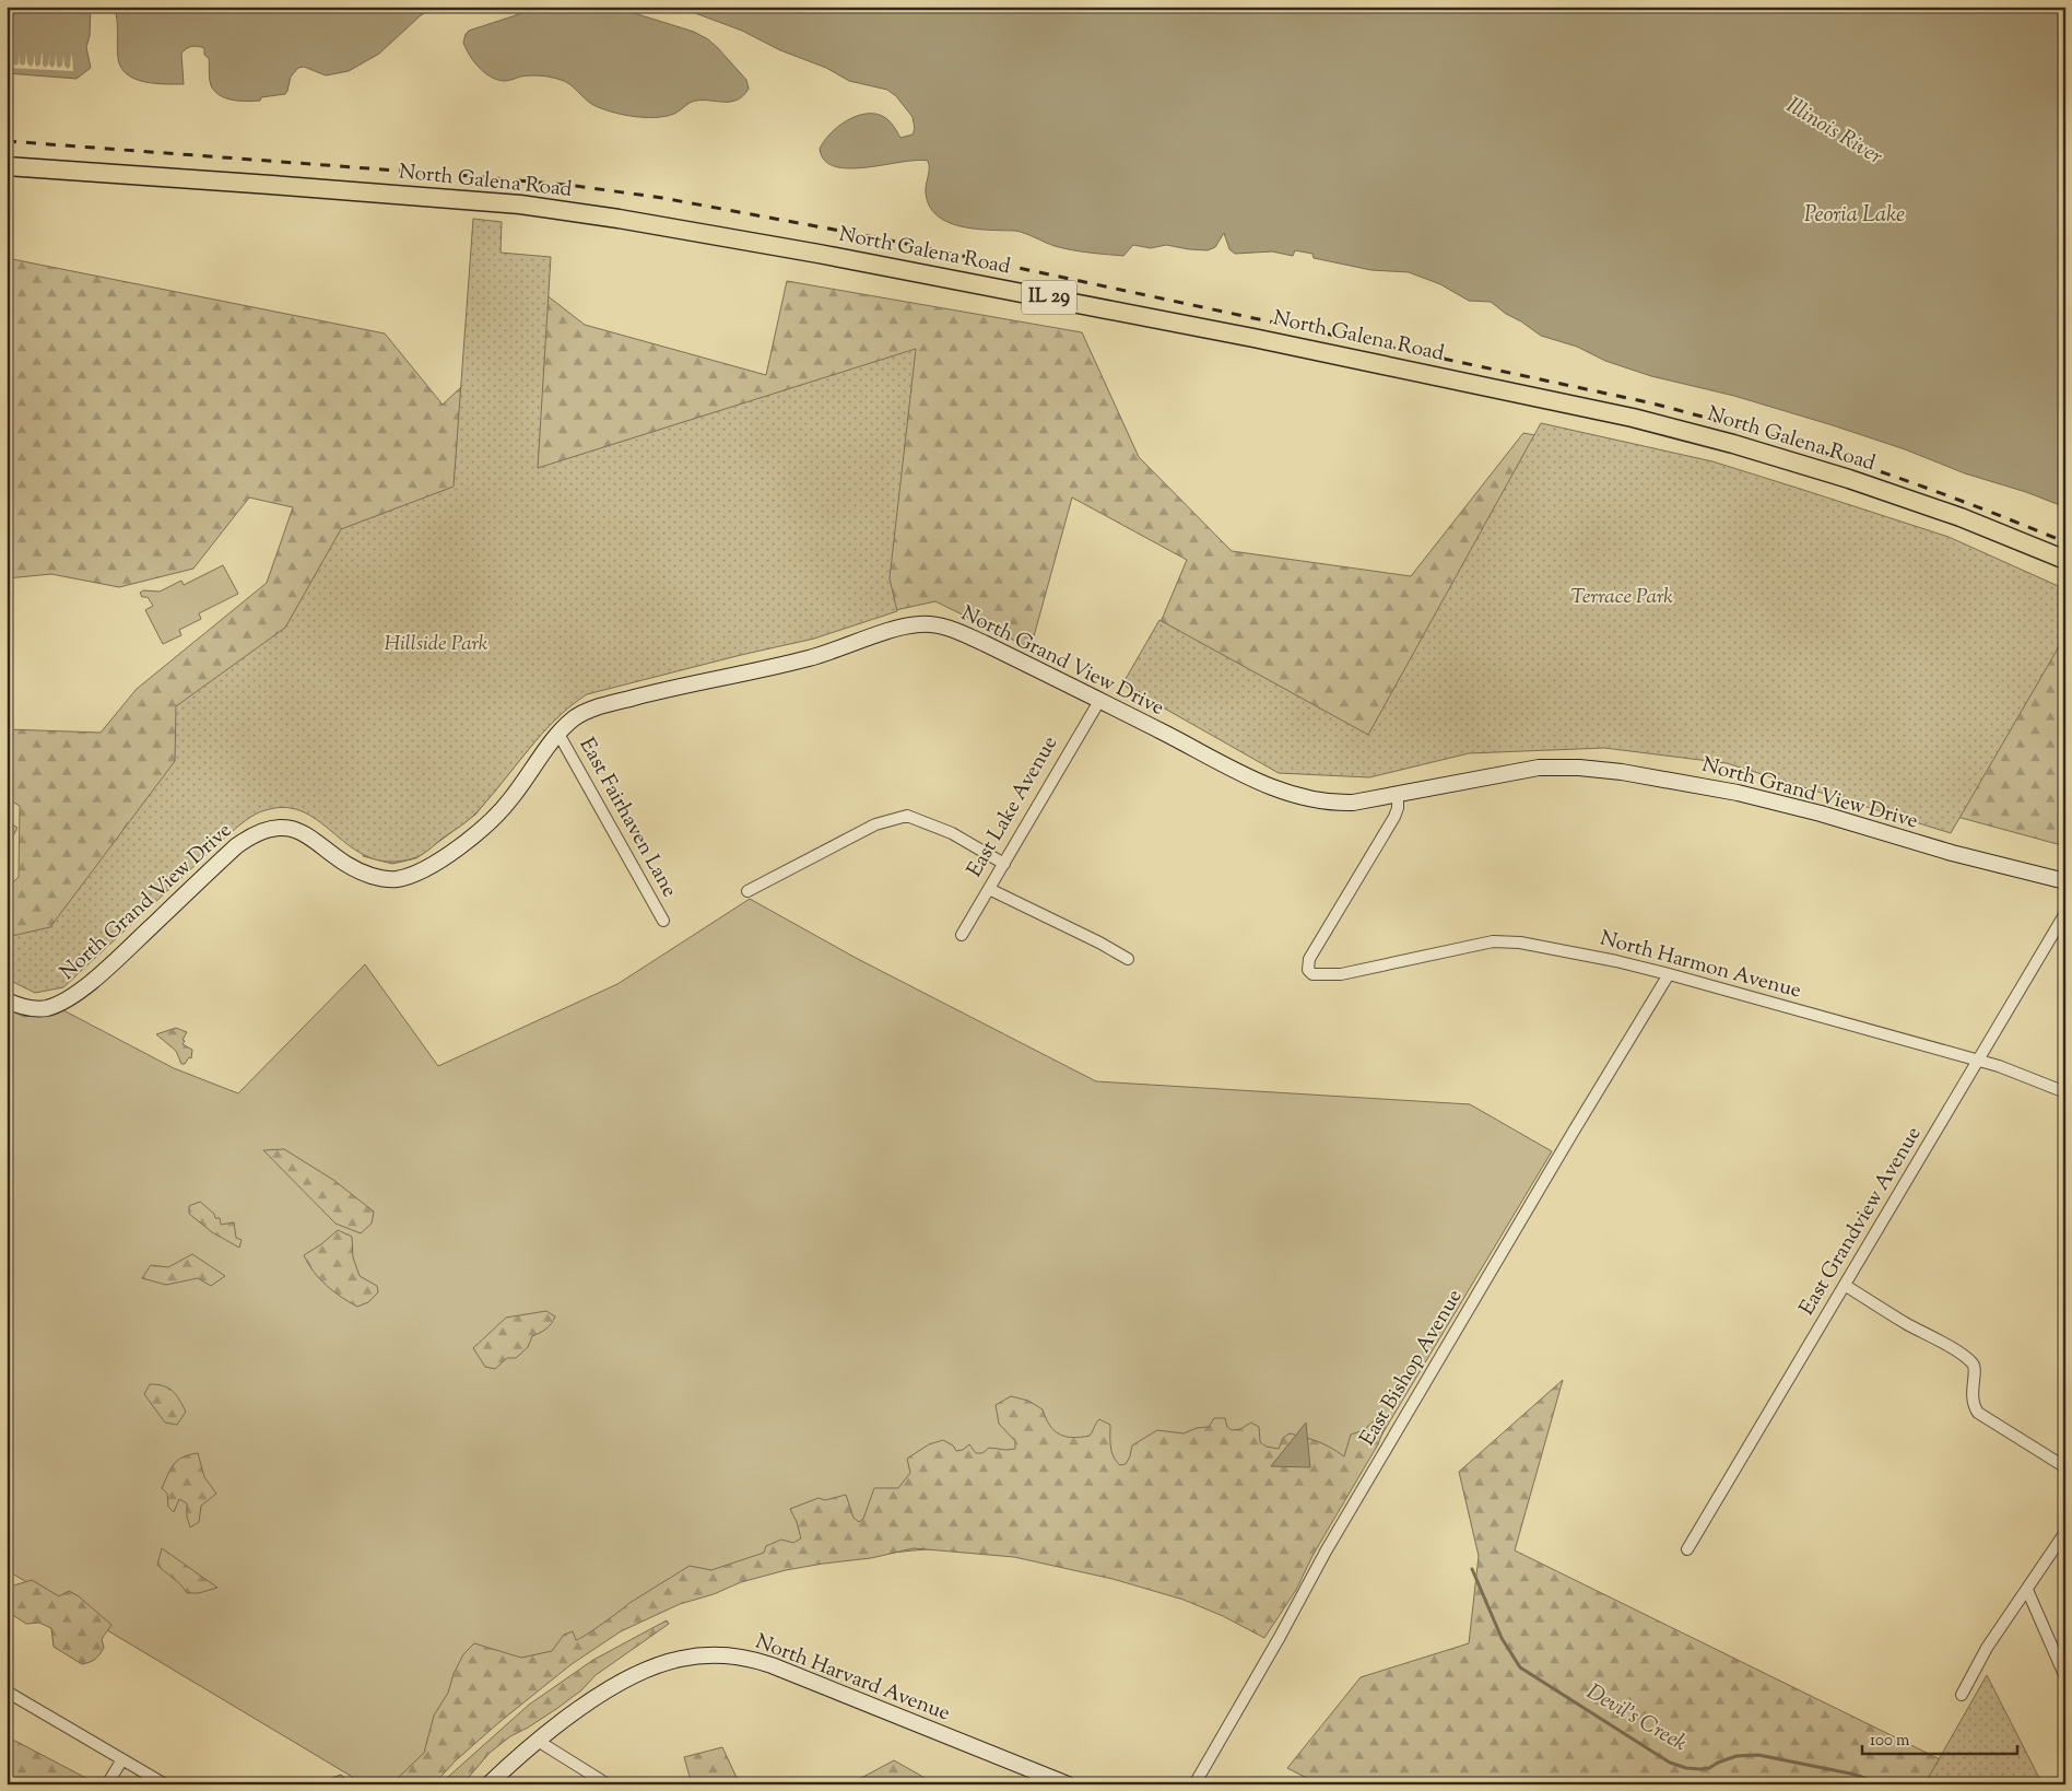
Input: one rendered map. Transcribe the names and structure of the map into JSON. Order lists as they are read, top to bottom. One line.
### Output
{"streets":{"main road":["North Galena Road","IL 29"],"street":["North Grand View Drive","East Lake Avenue","East Fairhaven Lane","North Harmon Avenue","East Grandview Avenue","East Bishop Avenue","North Harvard Avenue"]},"crossings":[["North Grand View Drive","East Lake Avenue"],["North Grand View Drive","East Fairhaven Lane"],["North Grand View Drive","North Harmon Avenue"],["North Harmon Avenue","East Grandview Avenue"],["North Harmon Avenue","East Bishop Avenue"]],"water":["Illinois River","Peoria Lake","Devil's Creek"],"parks":["Terrace Park","Hillside Park"],"scale_bar":"100 m"}
